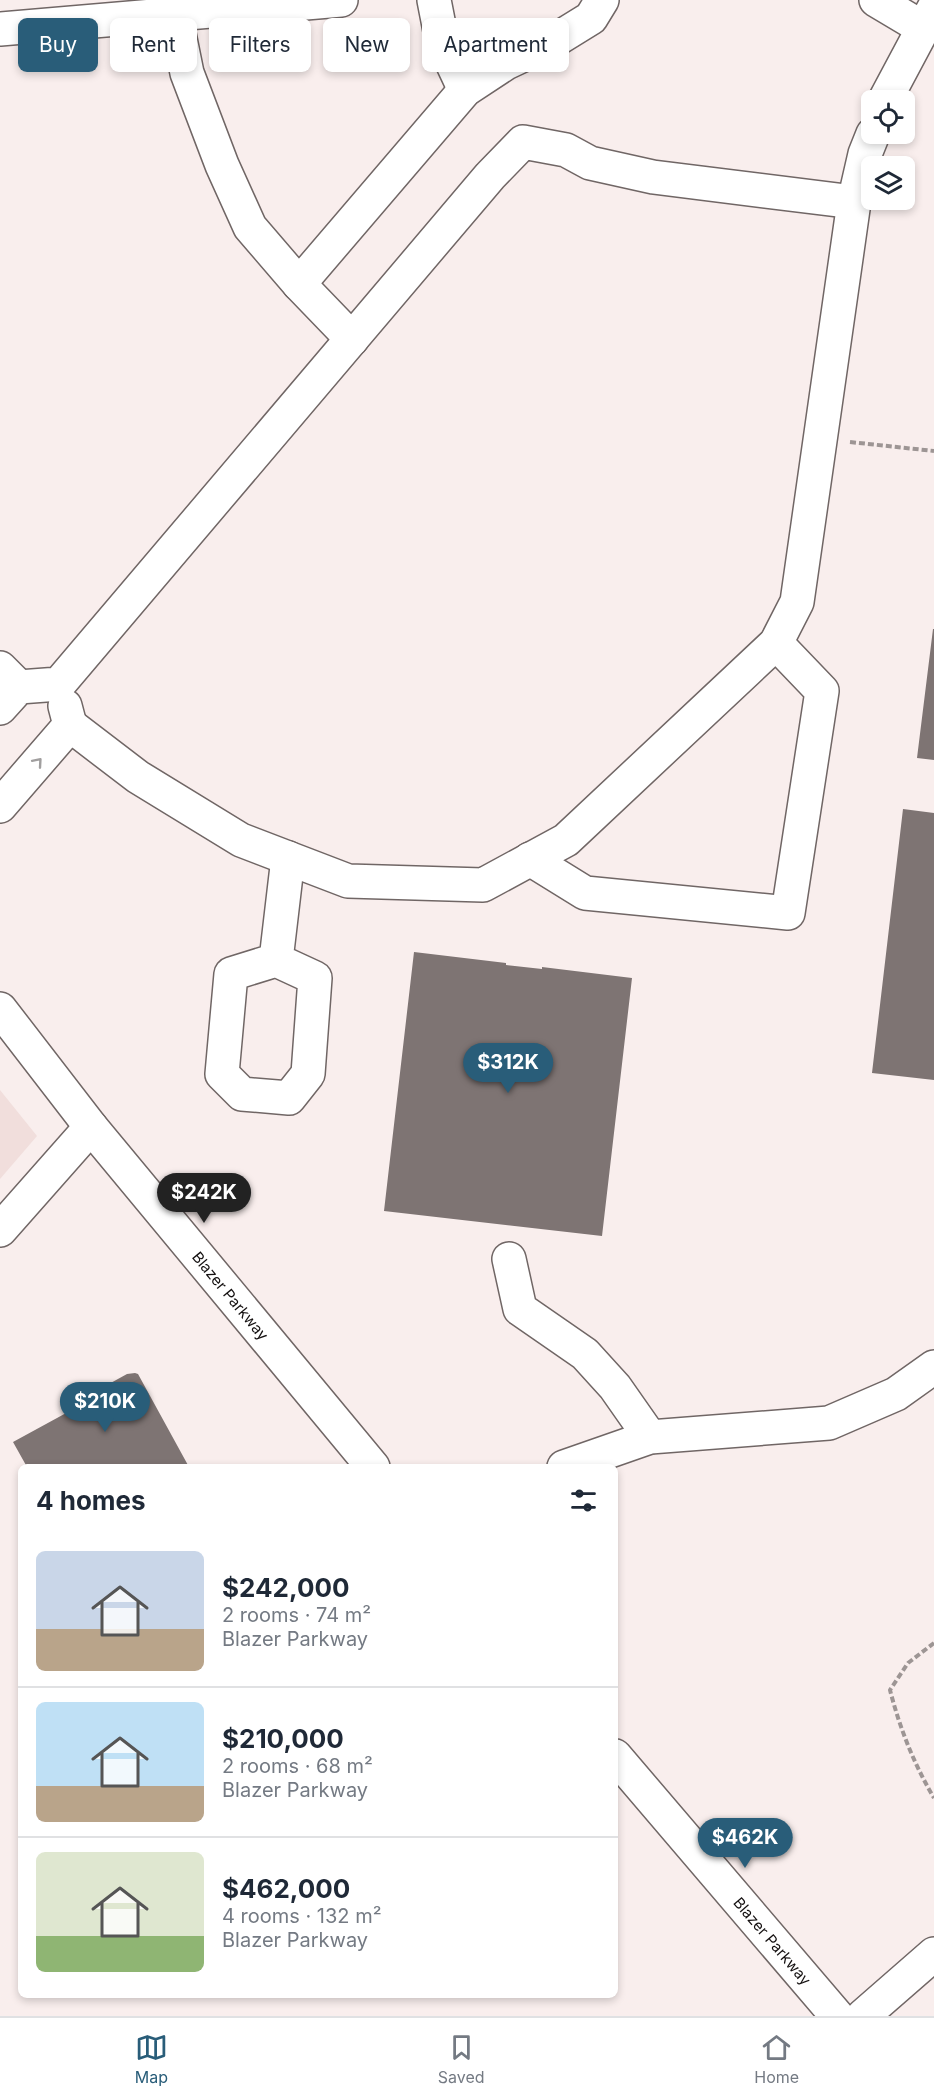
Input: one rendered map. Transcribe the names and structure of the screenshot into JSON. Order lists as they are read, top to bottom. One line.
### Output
{"streets":{"street":["Blazer Parkway"]},"page":{"chip":["Buy","Rent","Filters","New","Apartment"],"price":["$312K","$242K","$210K","$462K"],"heading":"4 homes","list":[{"name":"$242,000","note":"2 rooms · 74 m² · Blazer Parkway"},{"name":"$210,000","note":"2 rooms · 68 m² · Blazer Parkway"},{"name":"$462,000","note":"4 rooms · 132 m² · Blazer Parkway"}],"tabs":["Map","Saved","Home"]}}
